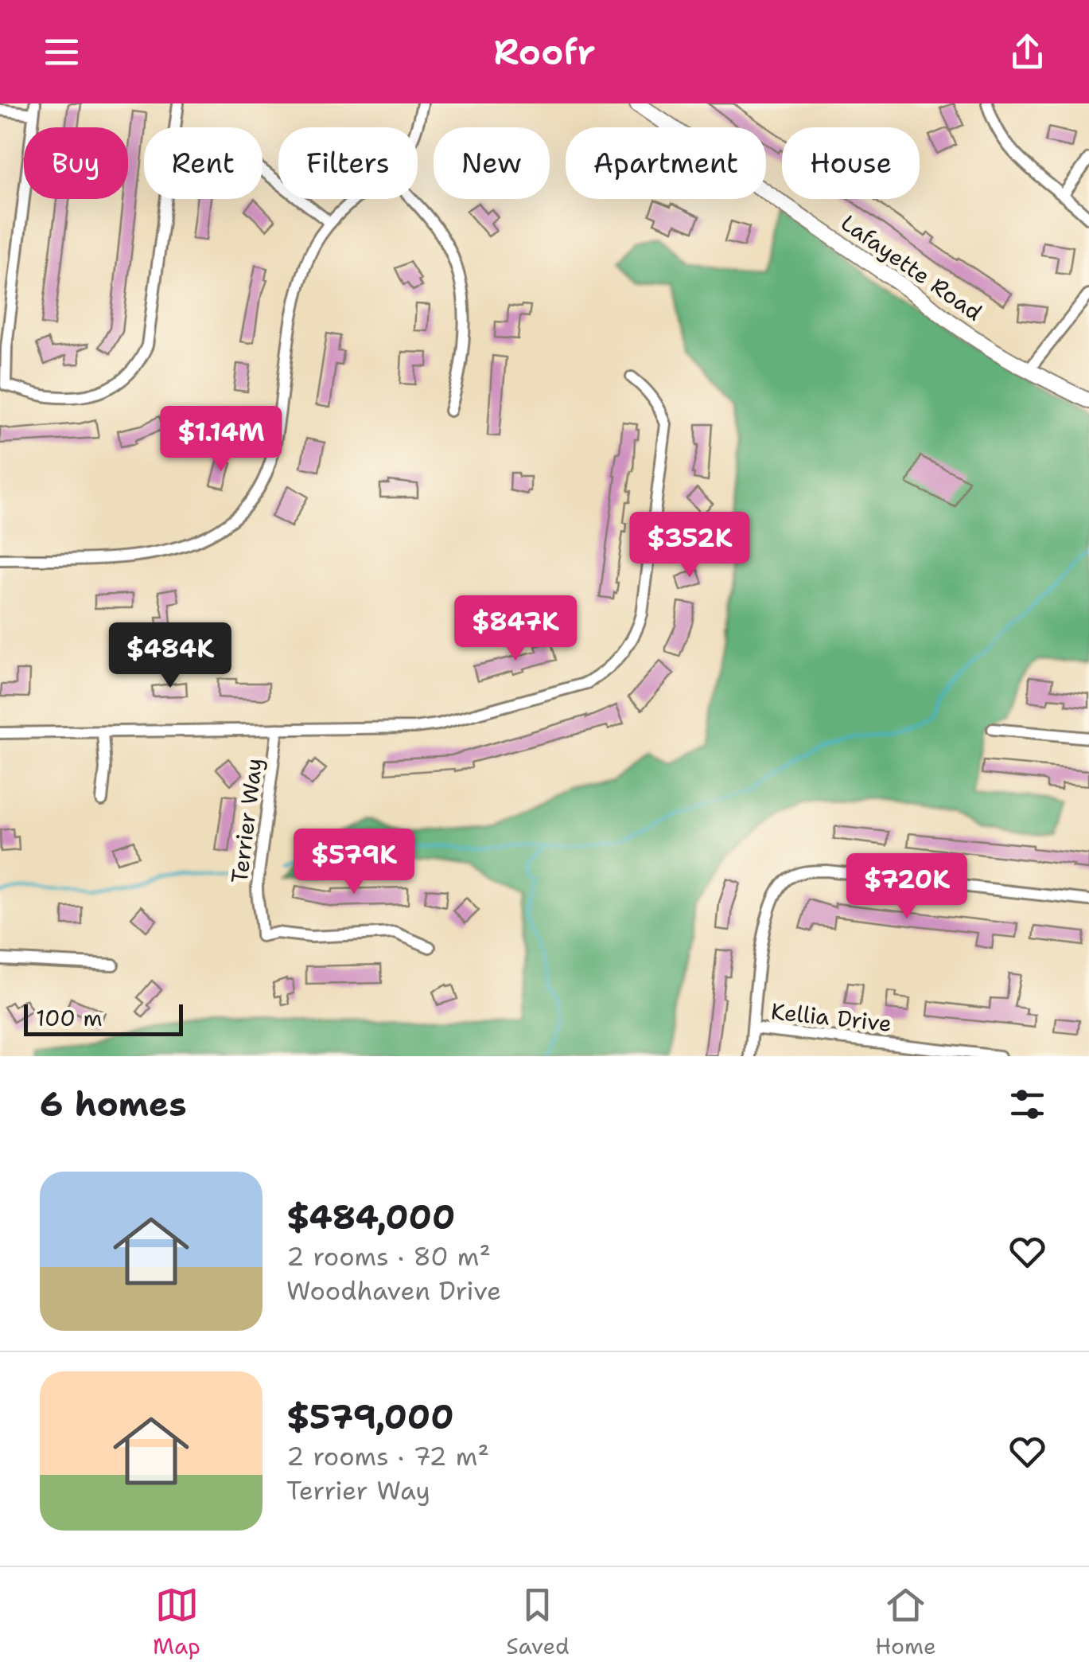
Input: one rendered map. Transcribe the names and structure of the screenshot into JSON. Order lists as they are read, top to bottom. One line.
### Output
{"streets":{"main road":["Lafayette Road"],"street":["Terrier Way","Kellia Drive"]},"scale_bar":"100 m","page":{"header":"Roofr","chip":["Buy","Rent","Filters","New","Apartment","House"],"price":["$1.14M","$352K","$847K","$484K","$579K","$720K"],"scale":"100 m","heading":"6 homes","list":[{"name":"$484,000","note":"2 rooms · 80 m² · Woodhaven Drive"},{"name":"$579,000","note":"2 rooms · 72 m² · Terrier Way"}],"tabs":["Map","Saved","Home"]}}
